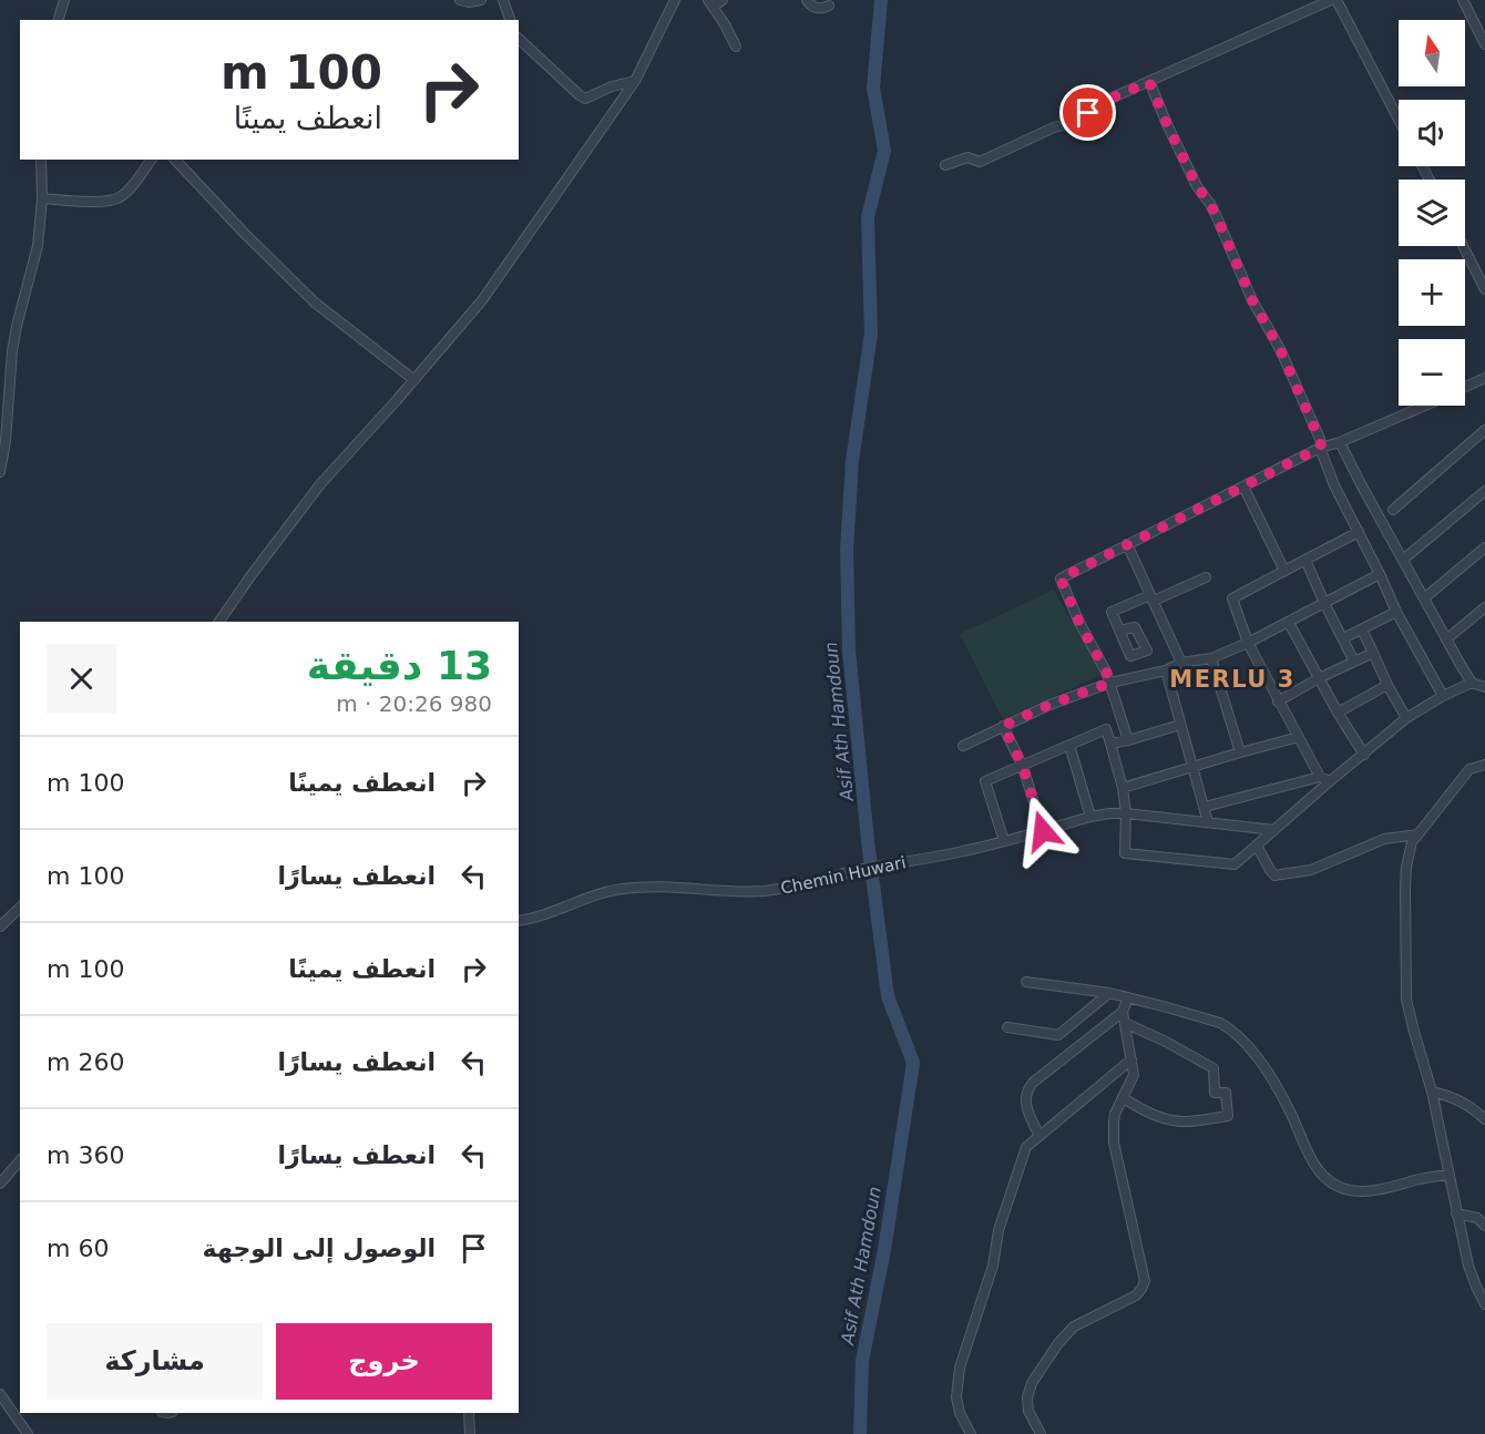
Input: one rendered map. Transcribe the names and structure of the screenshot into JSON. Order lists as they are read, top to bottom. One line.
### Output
{"streets":{"street":["Chemin Huwari"]},"districts":["MERLU 3"],"water":["Asif Ath Hamdoun"],"north":"top","page":{"map_buttons":["+","−"],"turn":["100 m","انعطف يمينًا"],"heading":["13 دقيقة","980 m · 20:26"],"list":[{"name":"انعطف يمينًا","value":"100 m"},{"name":"انعطف يسارًا","value":"100 m"},{"name":"انعطف يمينًا","value":"100 m"},{"name":"انعطف يسارًا","value":"260 m"},{"name":"انعطف يسارًا","value":"360 m"},{"name":"الوصول إلى الوجهة","value":"60 m"}],"buttons":["خروج","مشاركة"]}}
